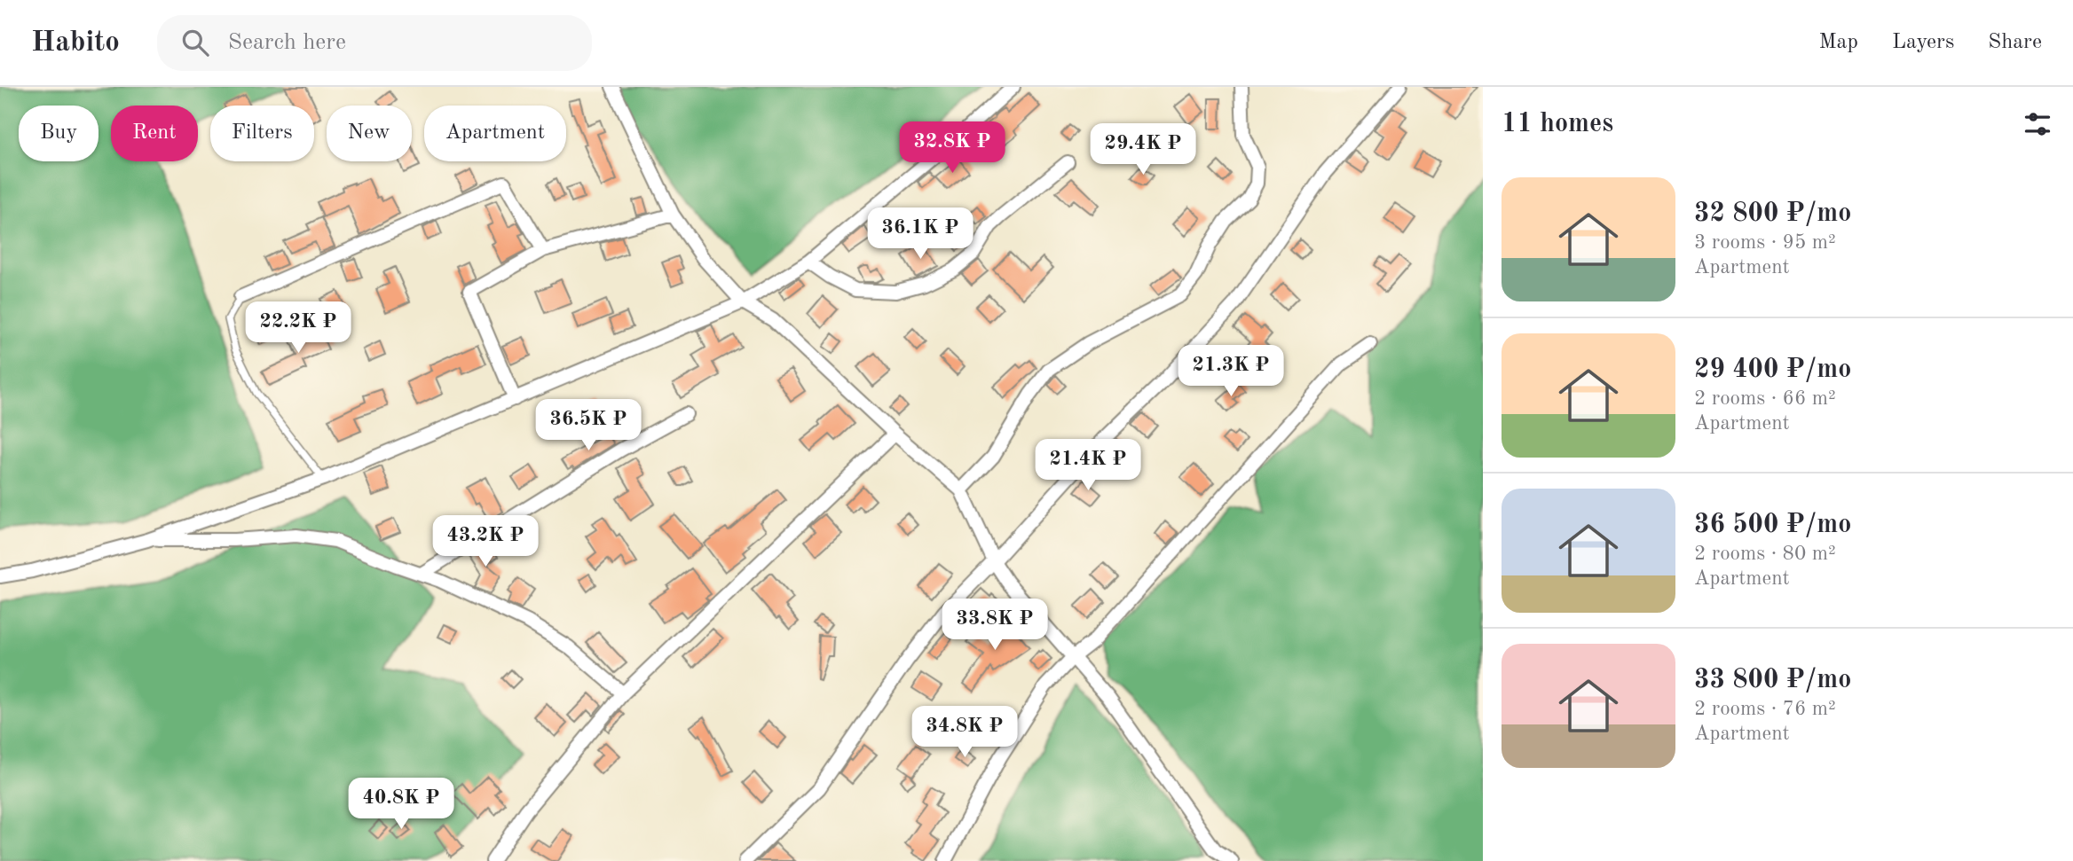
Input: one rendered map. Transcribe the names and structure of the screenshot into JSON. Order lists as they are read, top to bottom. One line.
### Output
{"page":{"header":"Habito","search":"Search here","nav":["Map","Layers","Share"],"heading":"11 homes","chip":["Buy","Rent","Filters","New","Apartment"],"price":["32.8K ₽","29.4K ₽","36.1K ₽","22.2K ₽","21.3K ₽","36.5K ₽","21.4K ₽","43.2K ₽","33.8K ₽","34.8K ₽","40.8K ₽"],"list":[{"name":"32 800 ₽/mo","note":"3 rooms · 95 m² · Apartment"},{"name":"29 400 ₽/mo","note":"2 rooms · 66 m² · Apartment"},{"name":"36 500 ₽/mo","note":"2 rooms · 80 m² · Apartment"},{"name":"33 800 ₽/mo","note":"2 rooms · 76 m² · Apartment"}]}}
